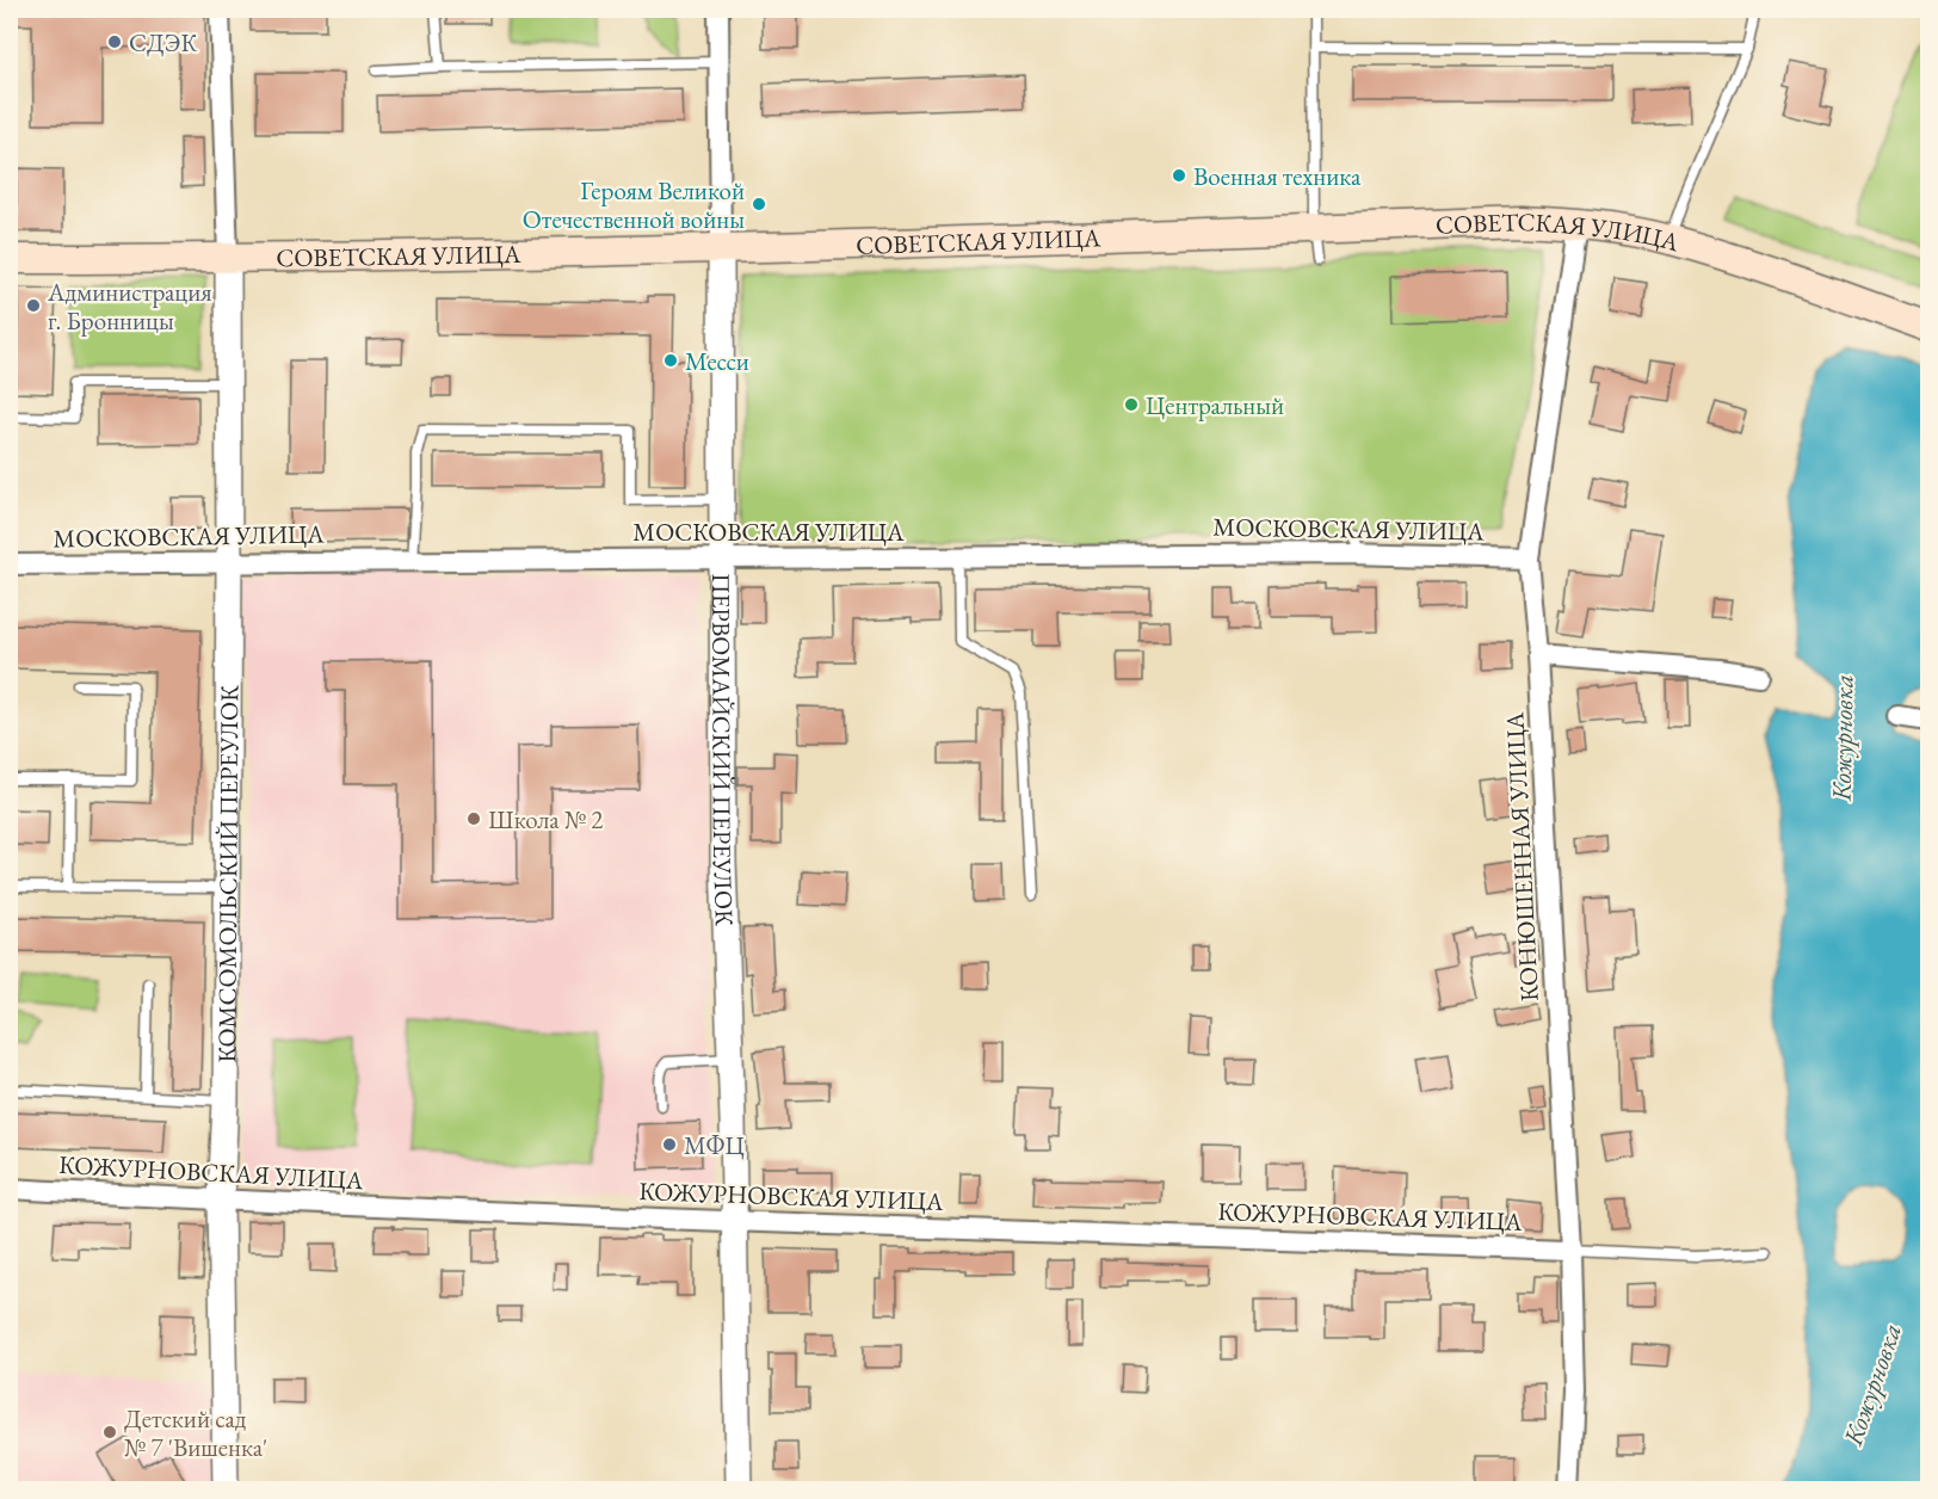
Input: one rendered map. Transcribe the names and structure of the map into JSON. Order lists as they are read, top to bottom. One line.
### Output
{"streets":{"main road":["СОВЕТСКАЯ УЛИЦА"],"street":["МОСКОВСКАЯ УЛИЦА","ПЕРВОМАЙСКИЙ ПЕРЕУЛОК","КОНЮШЕННАЯ УЛИЦА","КОМСОМОЛЬСКИЙ ПЕРЕУЛОК","КОЖУРНОВСКАЯ УЛИЦА"]},"crossings":[["СОВЕТСКАЯ УЛИЦА","ПЕРВОМАЙСКИЙ ПЕРЕУЛОК"],["СОВЕТСКАЯ УЛИЦА","КОНЮШЕННАЯ УЛИЦА"],["СОВЕТСКАЯ УЛИЦА","КОМСОМОЛЬСКИЙ ПЕРЕУЛОК"],["МОСКОВСКАЯ УЛИЦА","ПЕРВОМАЙСКИЙ ПЕРЕУЛОК"],["МОСКОВСКАЯ УЛИЦА","КОНЮШЕННАЯ УЛИЦА"],["МОСКОВСКАЯ УЛИЦА","КОМСОМОЛЬСКИЙ ПЕРЕУЛОК"],["ПЕРВОМАЙСКИЙ ПЕРЕУЛОК","КОЖУРНОВСКАЯ УЛИЦА"],["КОНЮШЕННАЯ УЛИЦА","КОЖУРНОВСКАЯ УЛИЦА"],["КОМСОМОЛЬСКИЙ ПЕРЕУЛОК","КОЖУРНОВСКАЯ УЛИЦА"]],"water":["Кожурновка"],"places":["СДЭК","Военная техника","Героям Великой Отечественной войны","Администрация г. Бронницы","Месси","Центральный","Школа № 2","МФЦ","Детский сад № 7 'Вишенка'"]}
